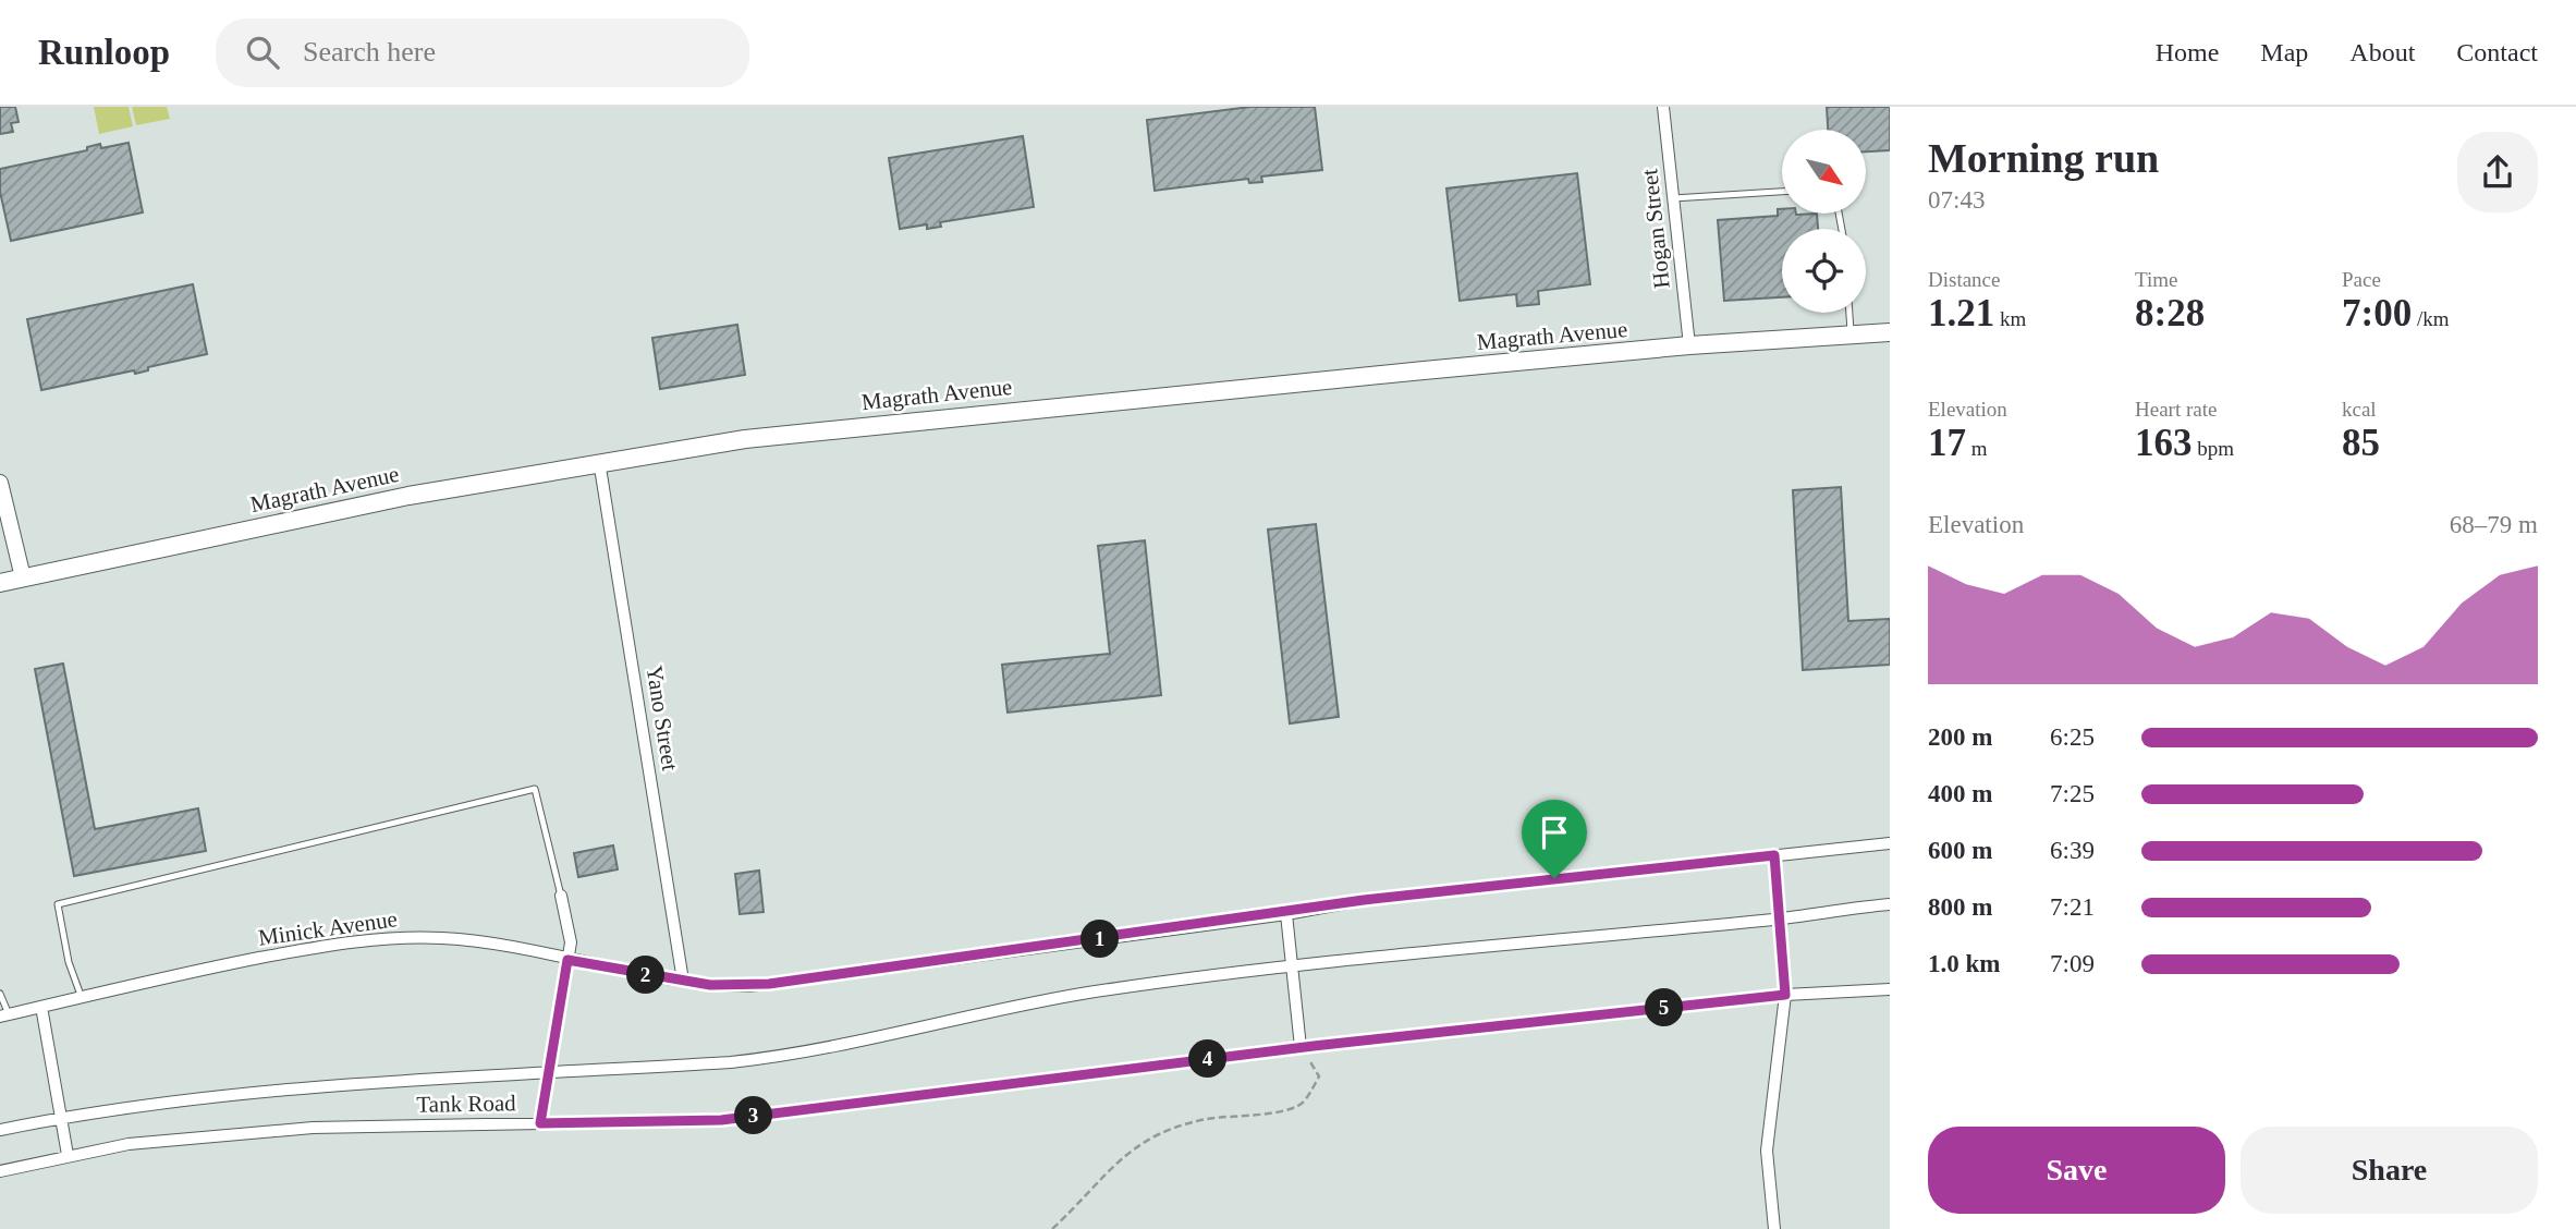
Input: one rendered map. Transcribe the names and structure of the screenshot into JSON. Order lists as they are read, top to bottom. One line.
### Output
{"streets":{"main road":["Magrath Avenue"],"street":["Hogan Street","Yano Street","Minick Avenue","Tank Road"]},"crossings":[["Hogan Street","Magrath Avenue"],["Magrath Avenue","Yano Street"],["Yano Street","Minick Avenue"]],"north":"bottom right","page":{"header":"Runloop","search":"Search here","nav":["Home","Map","About","Contact"],"heading":["Morning run","07:43"],"stats":[["Distance","1.21 km"],["Time","8:28"],["Pace","7:00 /km"],["Elevation","17 m"],["Heart rate","163 bpm"],["kcal","85"]],"chart":["Elevation","68–79 m"],"list":[{"name":"200 m","note":"6:25"},{"name":"400 m","note":"7:25"},{"name":"600 m","note":"6:39"},{"name":"800 m","note":"7:21"},{"name":"1.0 km","note":"7:09"}],"pins":["1","2","5","4","3"],"buttons":["Save","Share"]}}
